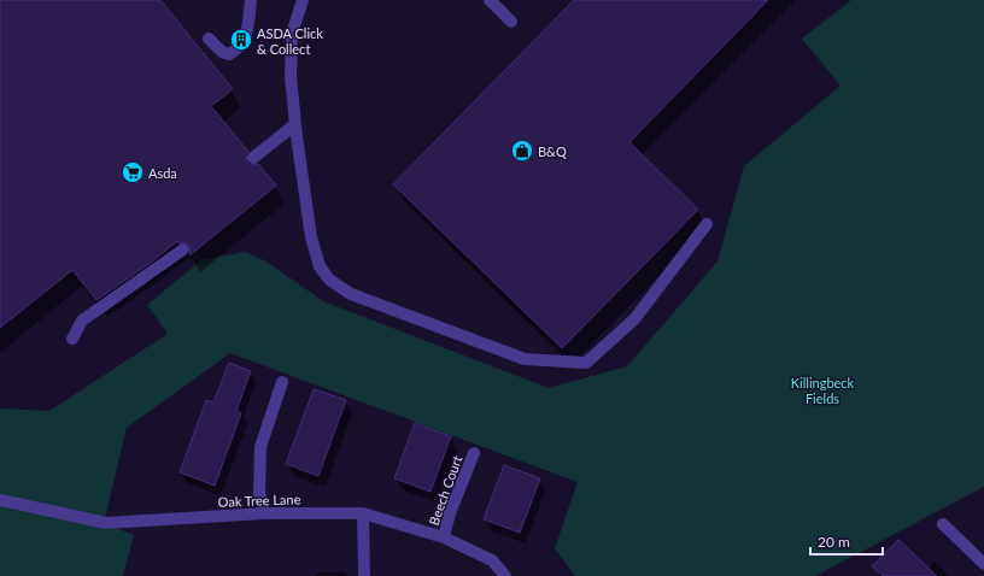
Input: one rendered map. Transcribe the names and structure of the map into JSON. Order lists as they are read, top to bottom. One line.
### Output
{"streets":{"street":["Beech Court","Oak Tree Lane"]},"crossings":[["Beech Court","Oak Tree Lane"]],"parks":["Killingbeck Fields"],"places":{"building":["ASDA Click & Collect"],"shop":["B&Q"],"supermarket":["Asda"]},"scale_bar":"20 m"}
